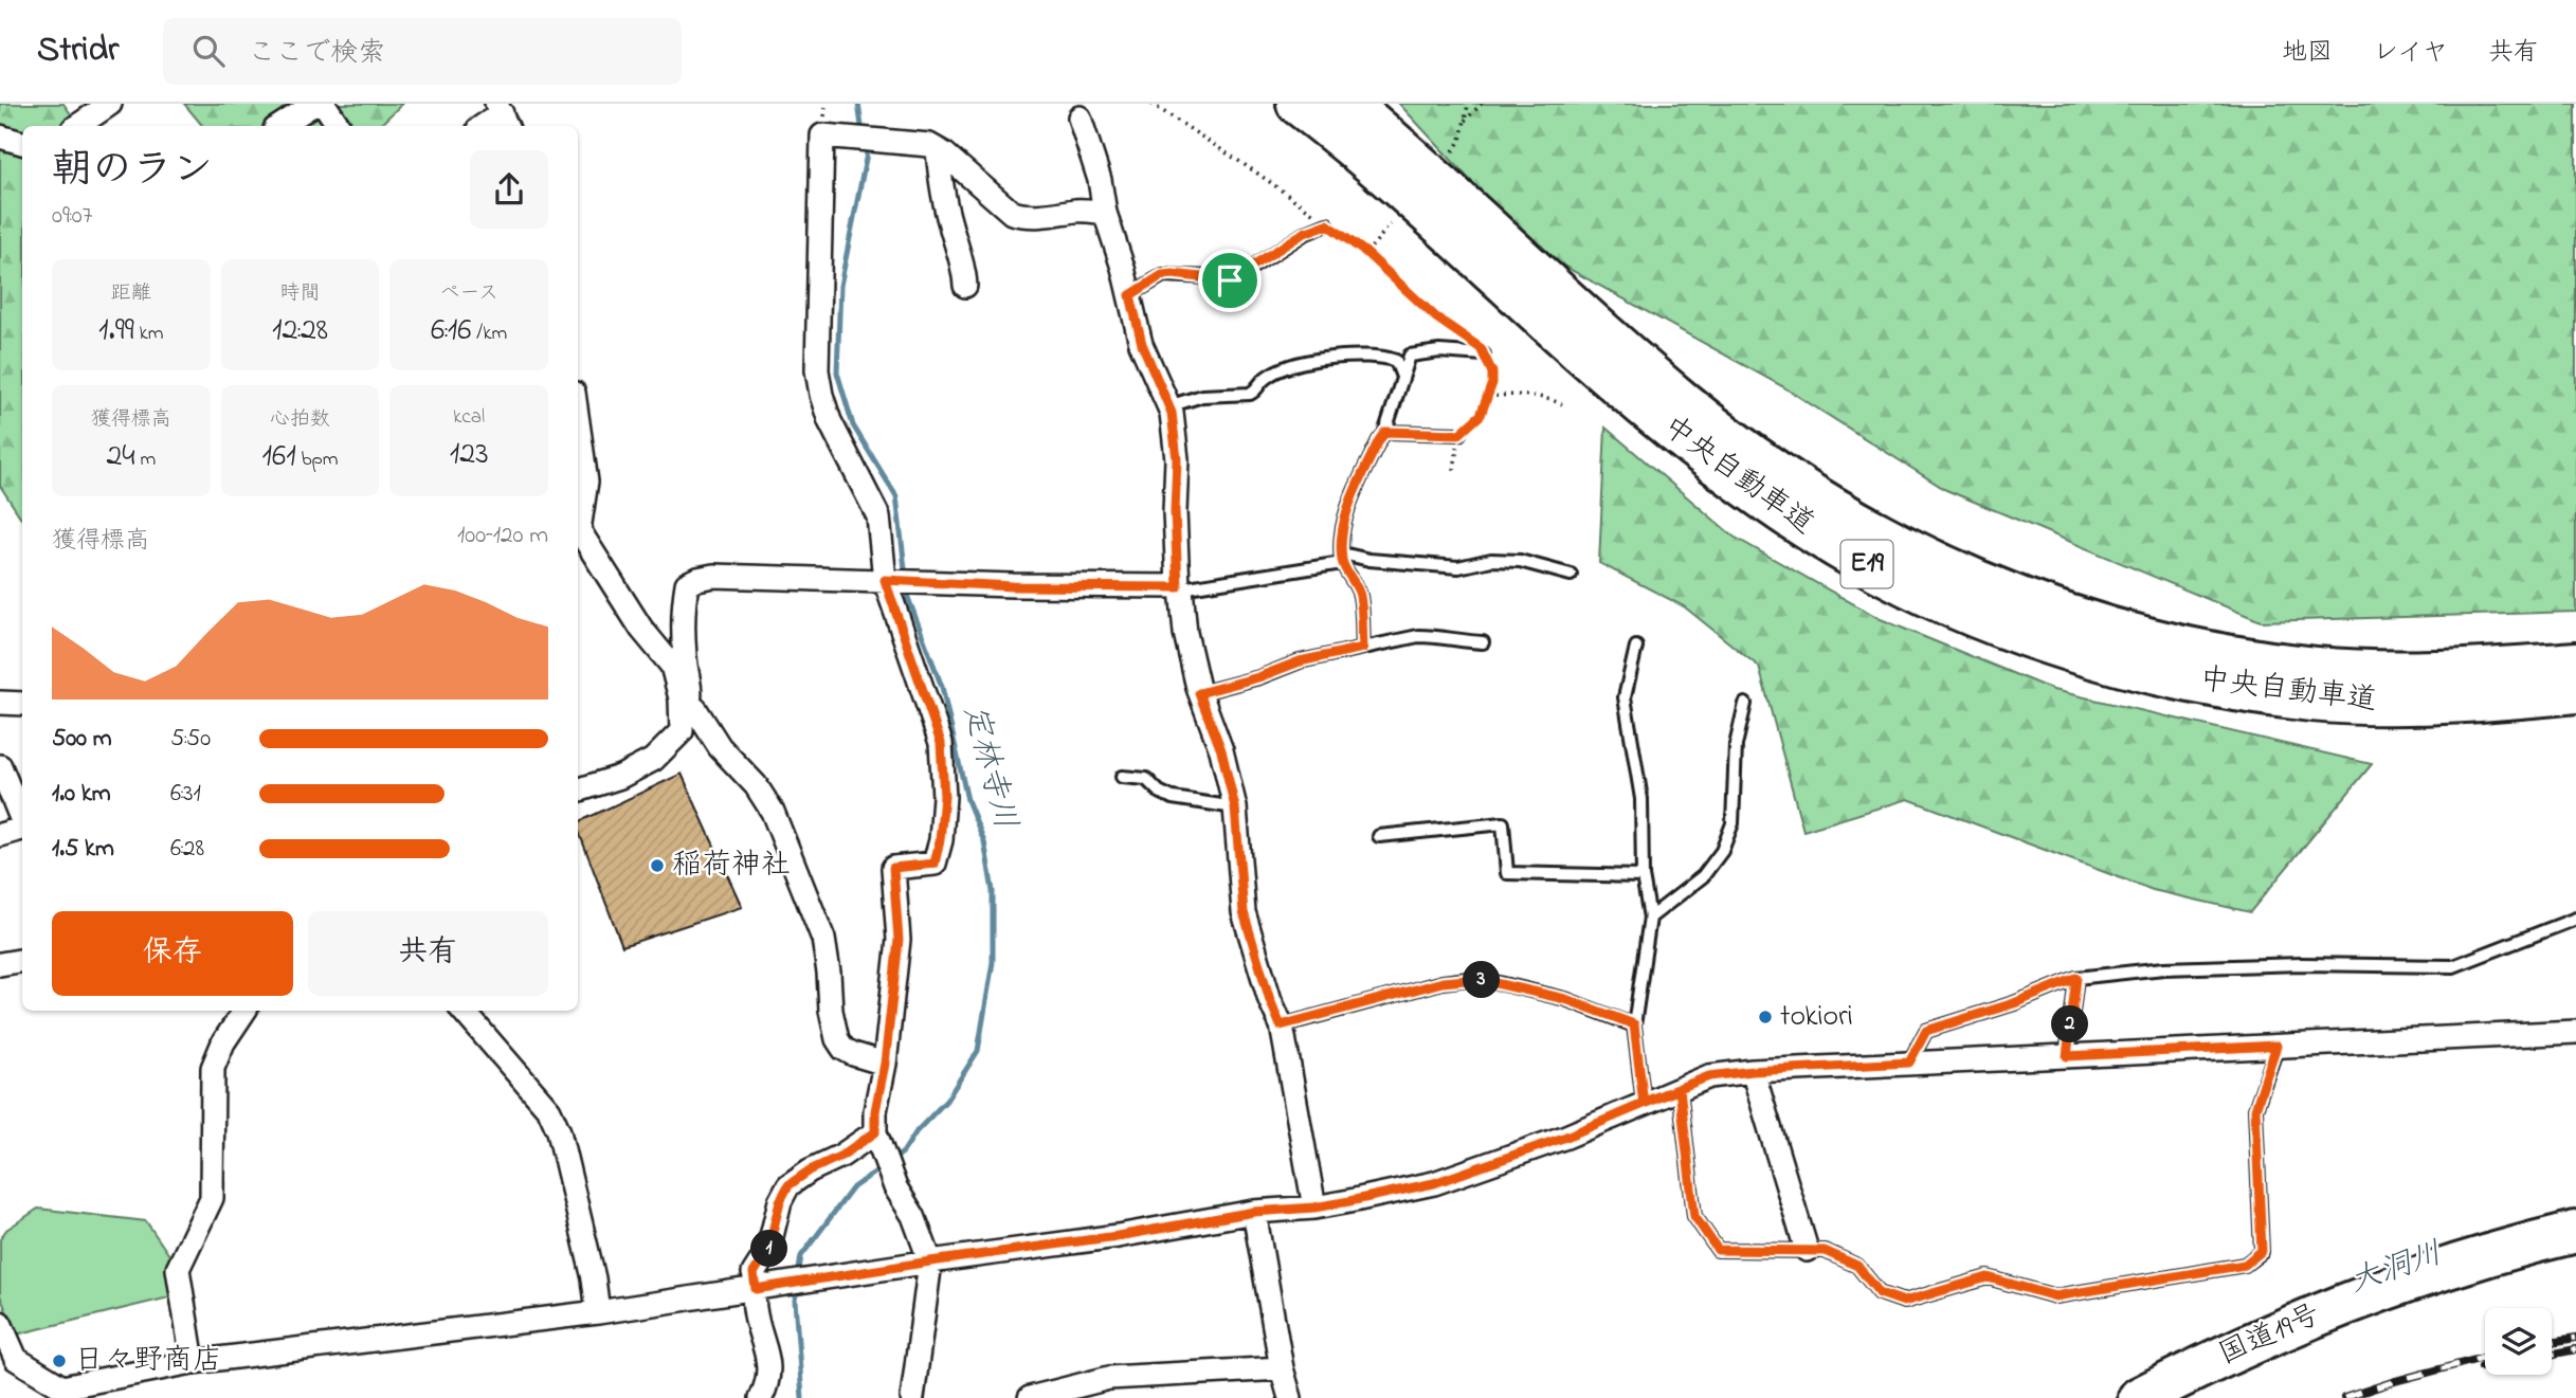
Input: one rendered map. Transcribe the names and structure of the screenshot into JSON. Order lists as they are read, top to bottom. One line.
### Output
{"streets":{"highway":["中央自動車道","E19","国道19号"]},"water":["定林寺川","大洞川"],"places":["稲荷神社","tokiori","日々野商店"],"page":{"header":"Stridr","search":"ここで検索","nav":["地図","レイヤ","共有"],"heading":["朝のラン","09:07"],"stats":[["距離","1.99 km"],["時間","12:28"],["ペース","6:16 /km"],["獲得標高","24 m"],["心拍数","161 bpm"],["kcal","123"]],"chart":["獲得標高","100–120 m"],"list":[{"name":"500 m","note":"5:50"},{"name":"1.0 km","note":"6:31"},{"name":"1.5 km","note":"6:28"}],"buttons":["保存","共有"],"pins":["3","2","1"]}}
